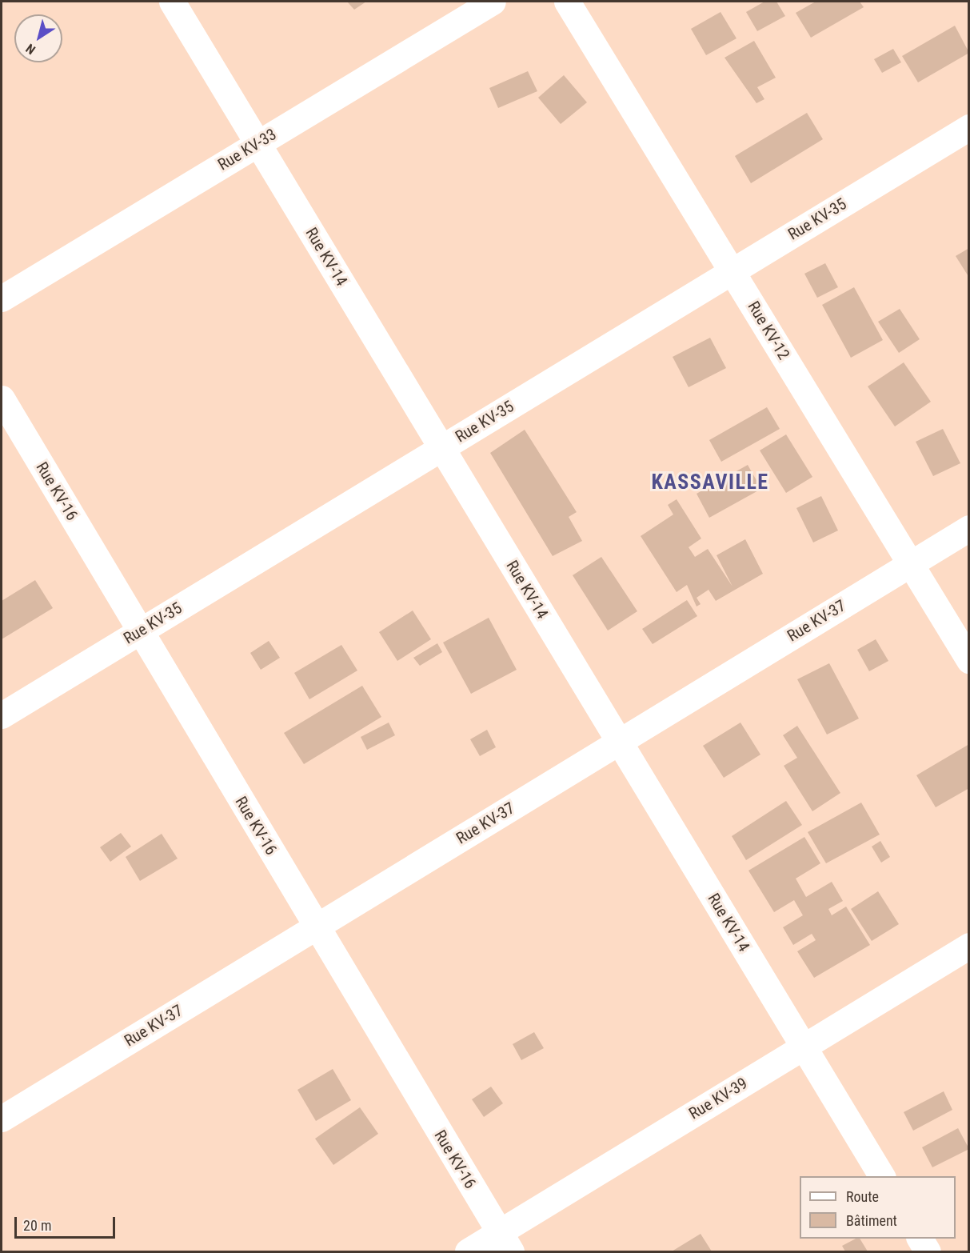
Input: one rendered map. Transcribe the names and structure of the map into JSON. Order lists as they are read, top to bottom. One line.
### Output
{"streets":{"street":["Rue KV-33","Rue KV-35","Rue KV-14","Rue KV-12","Rue KV-16","Rue KV-37","Rue KV-39"]},"crossings":[["Rue KV-33","Rue KV-14"],["Rue KV-35","Rue KV-14"],["Rue KV-35","Rue KV-12"],["Rue KV-35","Rue KV-16"],["Rue KV-14","Rue KV-37"],["Rue KV-14","Rue KV-39"],["Rue KV-12","Rue KV-37"],["Rue KV-16","Rue KV-37"],["Rue KV-16","Rue KV-39"]],"districts":["KASSAVILLE"],"legend":["Route","Bâtiment"],"scale_bar":"20 m","north":"bottom left"}
